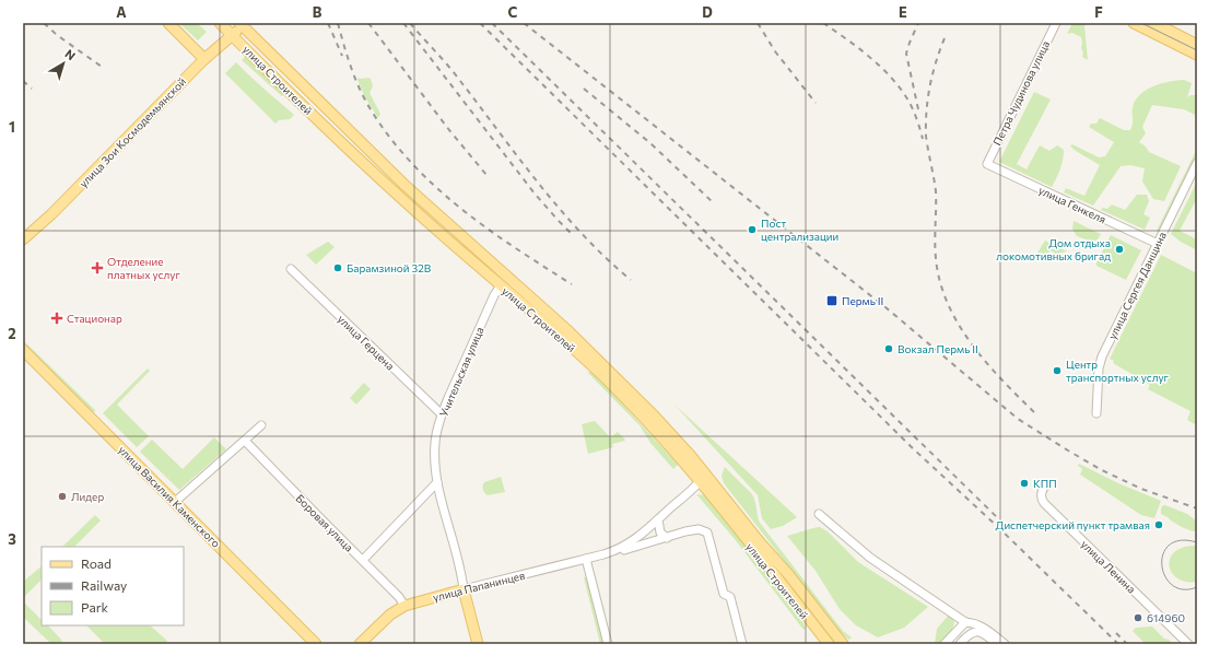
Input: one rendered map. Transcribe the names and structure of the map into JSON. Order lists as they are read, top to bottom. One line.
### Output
{"streets":{"main road":["улица Строителей","улица Зои Космодемьянской","улица Василия Каменского","улица Папанинцев"],"street":["Петра Чудинова улица","улица Генкеля","улица Сергея Данщина","улица Герцена","Учительская улица","Боровая улица","улица Ленина"]},"crossings":[["улица Строителей","улица Зои Космодемьянской"],["улица Строителей","Учительская улица"],["улица Строителей","улица Папанинцев"],["Петра Чудинова улица","улица Генкеля"],["улица Генкеля","улица Сергея Данщина"],["улица Герцена","Учительская улица"],["Учительская улица","улица Папанинцев"],["Боровая улица","улица Папанинцев"]],"places":{"other":["Пост централизации","Дом отдыха локомотивных бригад","Барамзиной 32В","Вокзал Пермь II","Центр транспортных услуг","КПП","Лидер","Диспетчерский пункт трамвая","614960"],"health":["Отделение платных услуг","Стационар"],"transit":["Пермь II"]},"legend":["Road","Railway","Park"],"north":"top right","grid":{"columns":["A","B","C","D","E","F"],"rows":["1","2","3"]}}
